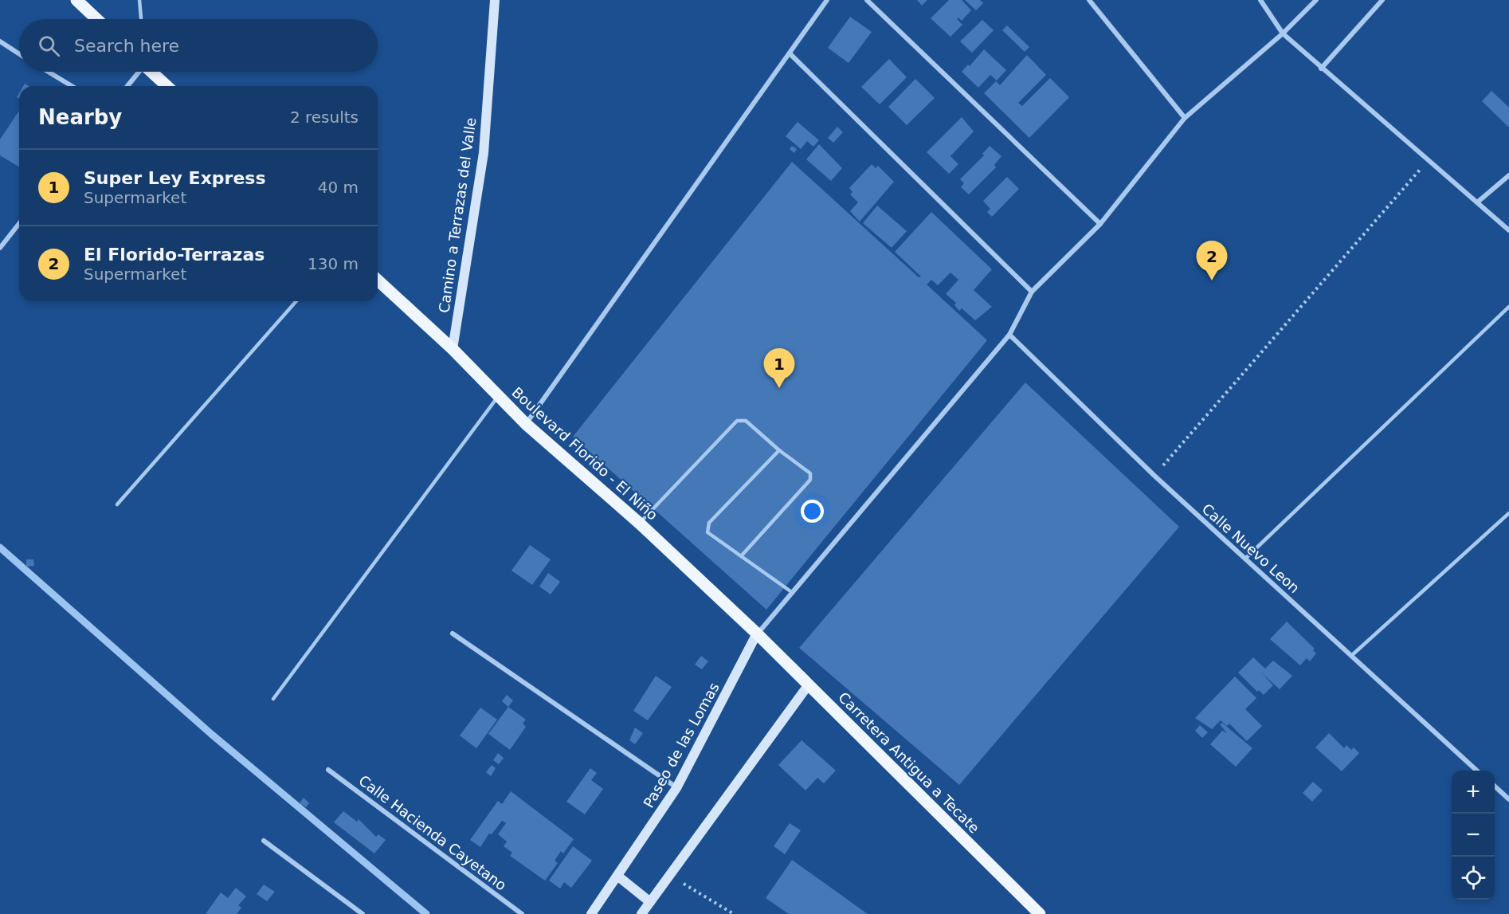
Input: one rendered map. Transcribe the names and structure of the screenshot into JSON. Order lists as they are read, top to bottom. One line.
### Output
{"streets":{"main road":["Camino a Terrazas del Valle","Boulevard Florido - El Niño","Paseo de las Lomas","Carretera Antigua a Tecate"],"street":["Calle Nuevo Leon","Calle Hacienda Cayetano"]},"crossings":[["Camino a Terrazas del Valle","Boulevard Florido - El Niño"],["Boulevard Florido - El Niño","Paseo de las Lomas"],["Boulevard Florido - El Niño","Carretera Antigua a Tecate"],["Paseo de las Lomas","Carretera Antigua a Tecate"]],"page":{"search":"Search here","heading":["Nearby","2 results"],"list":[{"mark":"1","name":"Super Ley Express","note":"Supermarket","value":"40 m"},{"mark":"2","name":"El Florido-Terrazas","note":"Supermarket","value":"130 m"}],"pins":["2","1"],"map_buttons":["+","−"]}}
